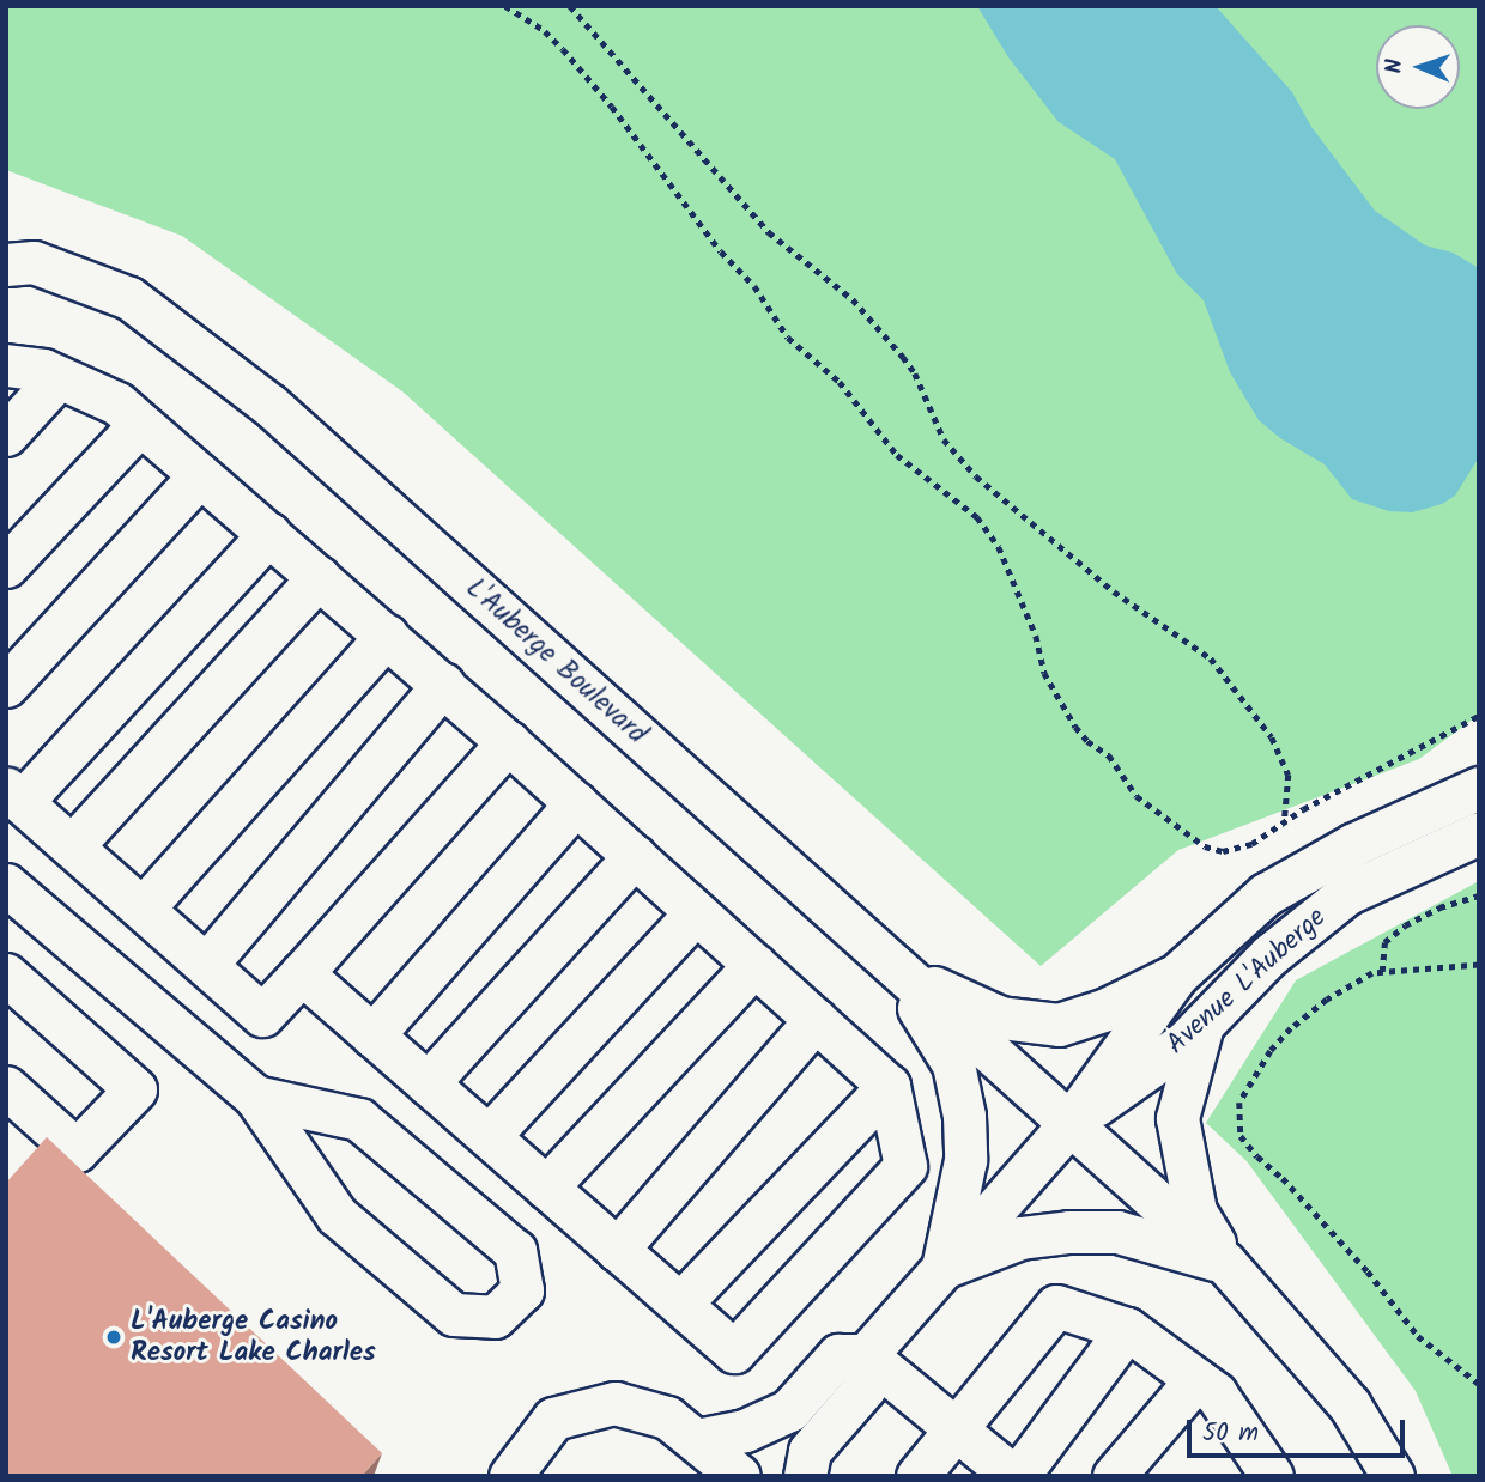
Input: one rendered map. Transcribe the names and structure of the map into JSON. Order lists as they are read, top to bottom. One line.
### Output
{"streets":{"street":["L'Auberge Boulevard","Avenue L'Auberge"]},"crossings":[["L'Auberge Boulevard","Avenue L'Auberge"]],"places":["L'Auberge Casino Resort Lake Charles"],"scale_bar":"50 m","north":"left"}
